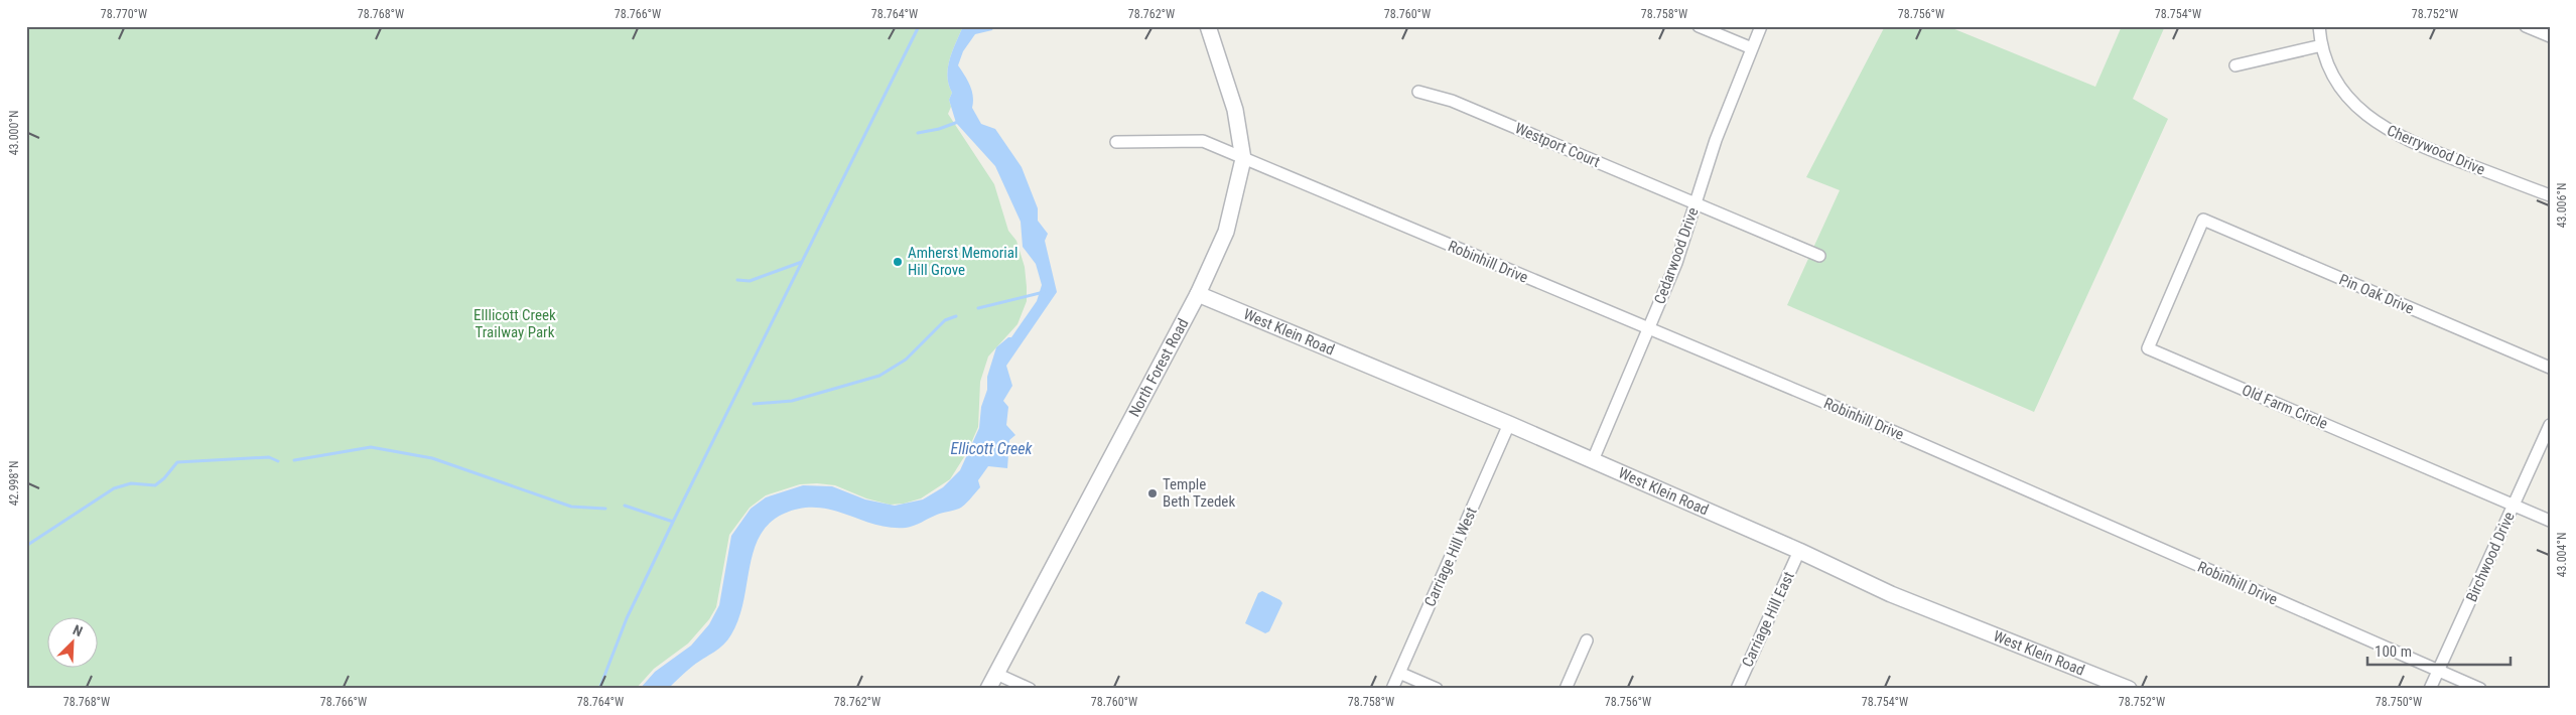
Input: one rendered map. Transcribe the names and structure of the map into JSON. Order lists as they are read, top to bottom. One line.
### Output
{"streets":{"street":["Westport Court","Cherrywood Drive","Cedarwood Drive","Robinhill Drive","Pin Oak Drive","West Klein Road","North Forest Road","Old Farm Circle","Carriage Hill West","Birchwood Drive","Carriage Hill East"]},"crossings":[["Westport Court","Cedarwood Drive"],["Cedarwood Drive","Robinhill Drive"],["Cedarwood Drive","West Klein Road"],["Robinhill Drive","North Forest Road"],["Robinhill Drive","Birchwood Drive"],["Pin Oak Drive","Old Farm Circle"],["West Klein Road","North Forest Road"],["West Klein Road","Carriage Hill West"],["West Klein Road","Carriage Hill East"],["Old Farm Circle","Birchwood Drive"]],"water":["Ellicott Creek"],"parks":["Elllicott Creek Trailway Park"],"places":["Amherst Memorial Hill Grove","Temple Beth Tzedek"],"scale_bar":"100 m","north":"top right","coordinates":["78.770°W","78.768°W","78.766°W","78.764°W","78.762°W","78.760°W","78.758°W","78.756°W","78.754°W","78.752°W","43.000°N","43.006°N","42.998°N","43.004°N","78.750°W"]}
